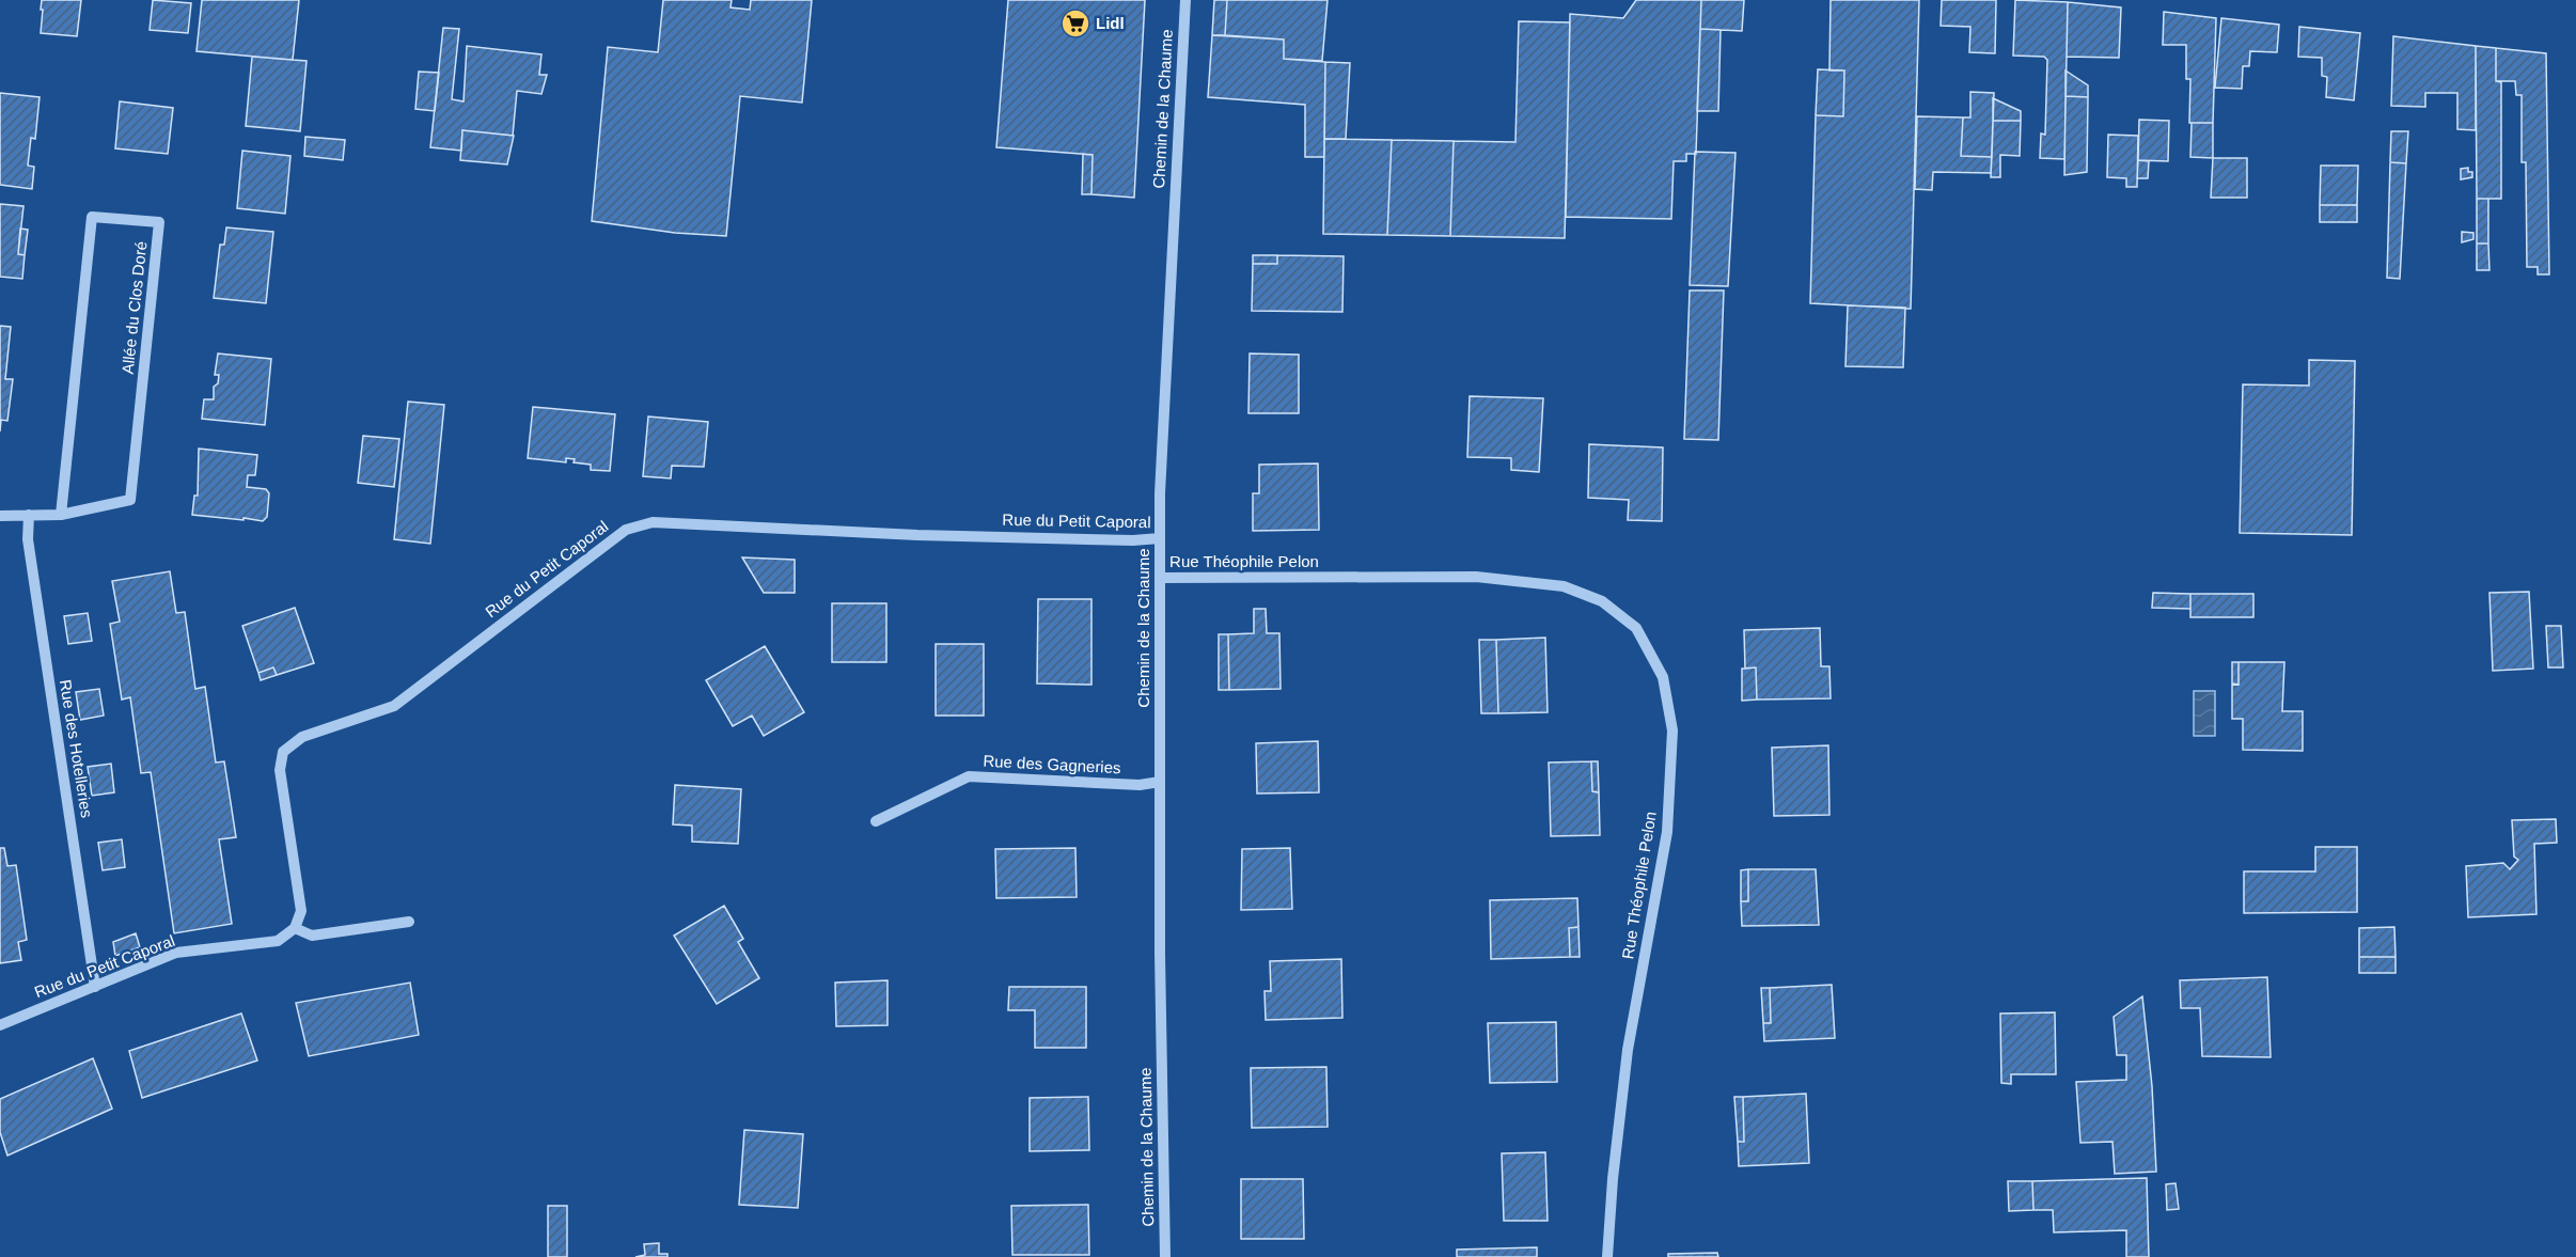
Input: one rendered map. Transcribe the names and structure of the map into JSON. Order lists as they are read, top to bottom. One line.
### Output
{"streets":{"street":["Chemin de la Chaume","Allée du Clos Doré","Rue du Petit Caporal","Rue Théophile Pelon","Rue des Hotelleries","Rue des Gagneries"]},"crossings":[["Chemin de la Chaume","Rue du Petit Caporal"],["Chemin de la Chaume","Rue Théophile Pelon"],["Chemin de la Chaume","Rue des Gagneries"],["Allée du Clos Doré","Rue des Hotelleries"],["Rue du Petit Caporal","Rue des Hotelleries"]],"places":{"supermarket":["Lidl"]}}
